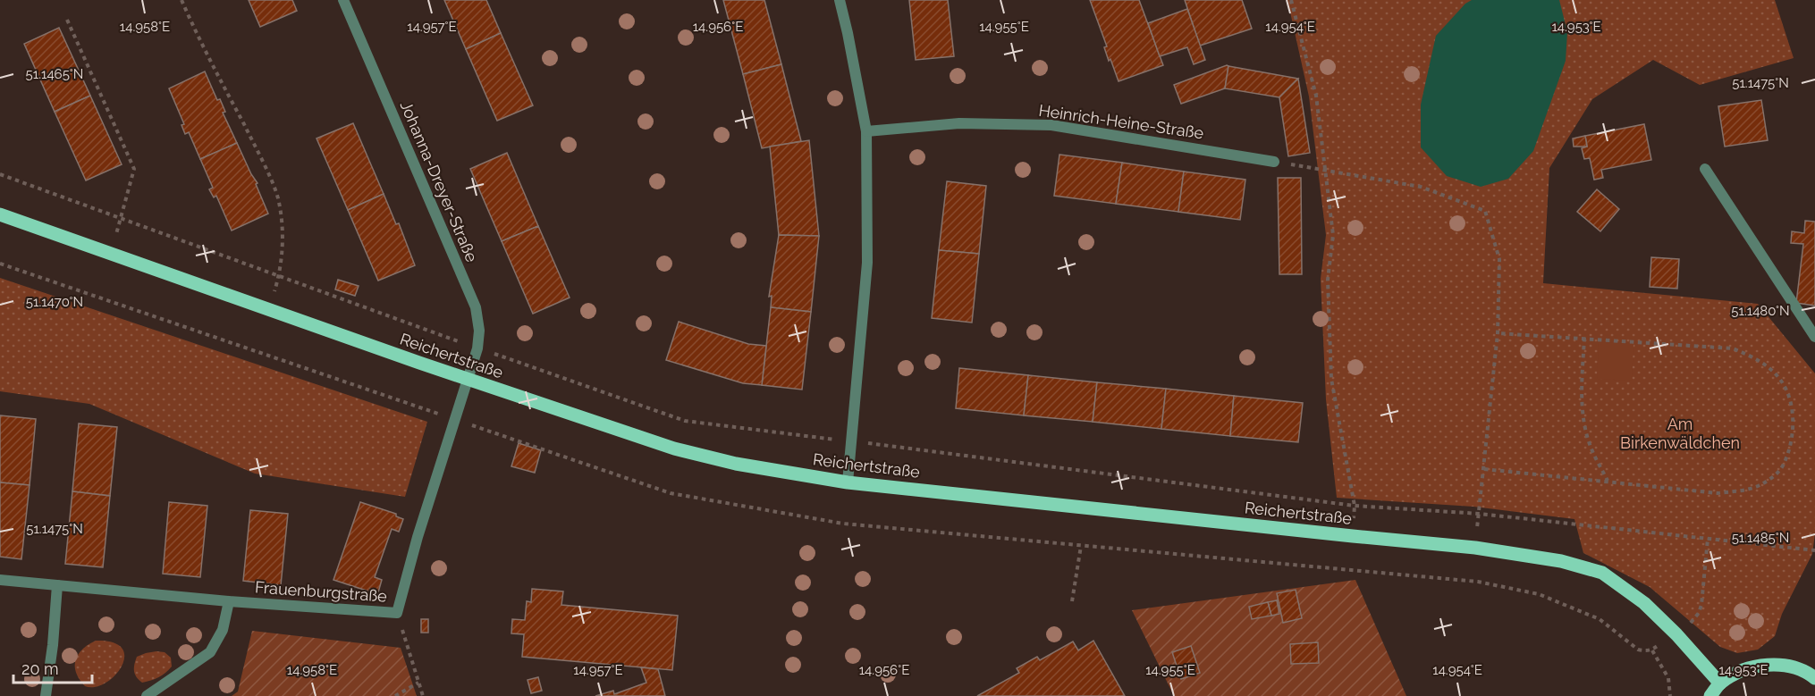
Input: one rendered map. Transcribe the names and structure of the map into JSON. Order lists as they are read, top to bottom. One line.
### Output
{"streets":{"main road":["Reichertstraße"],"street":["Heinrich-Heine-Straße","Johanna-Dreyer-Straße","Frauenburgstraße"]},"crossings":[["Johanna-Dreyer-Straße","Reichertstraße"],["Johanna-Dreyer-Straße","Frauenburgstraße"],["Reichertstraße","Frauenburgstraße"]],"parks":["Am Birkenwäldchen"],"scale_bar":"20 m","coordinates":["14.958°E","14.957°E","14.956°E","14.955°E","14.954°E","14.953°E","51.1465°N","51.1475°N","51.1470°N","51.1480°N","51.1485°N"]}
